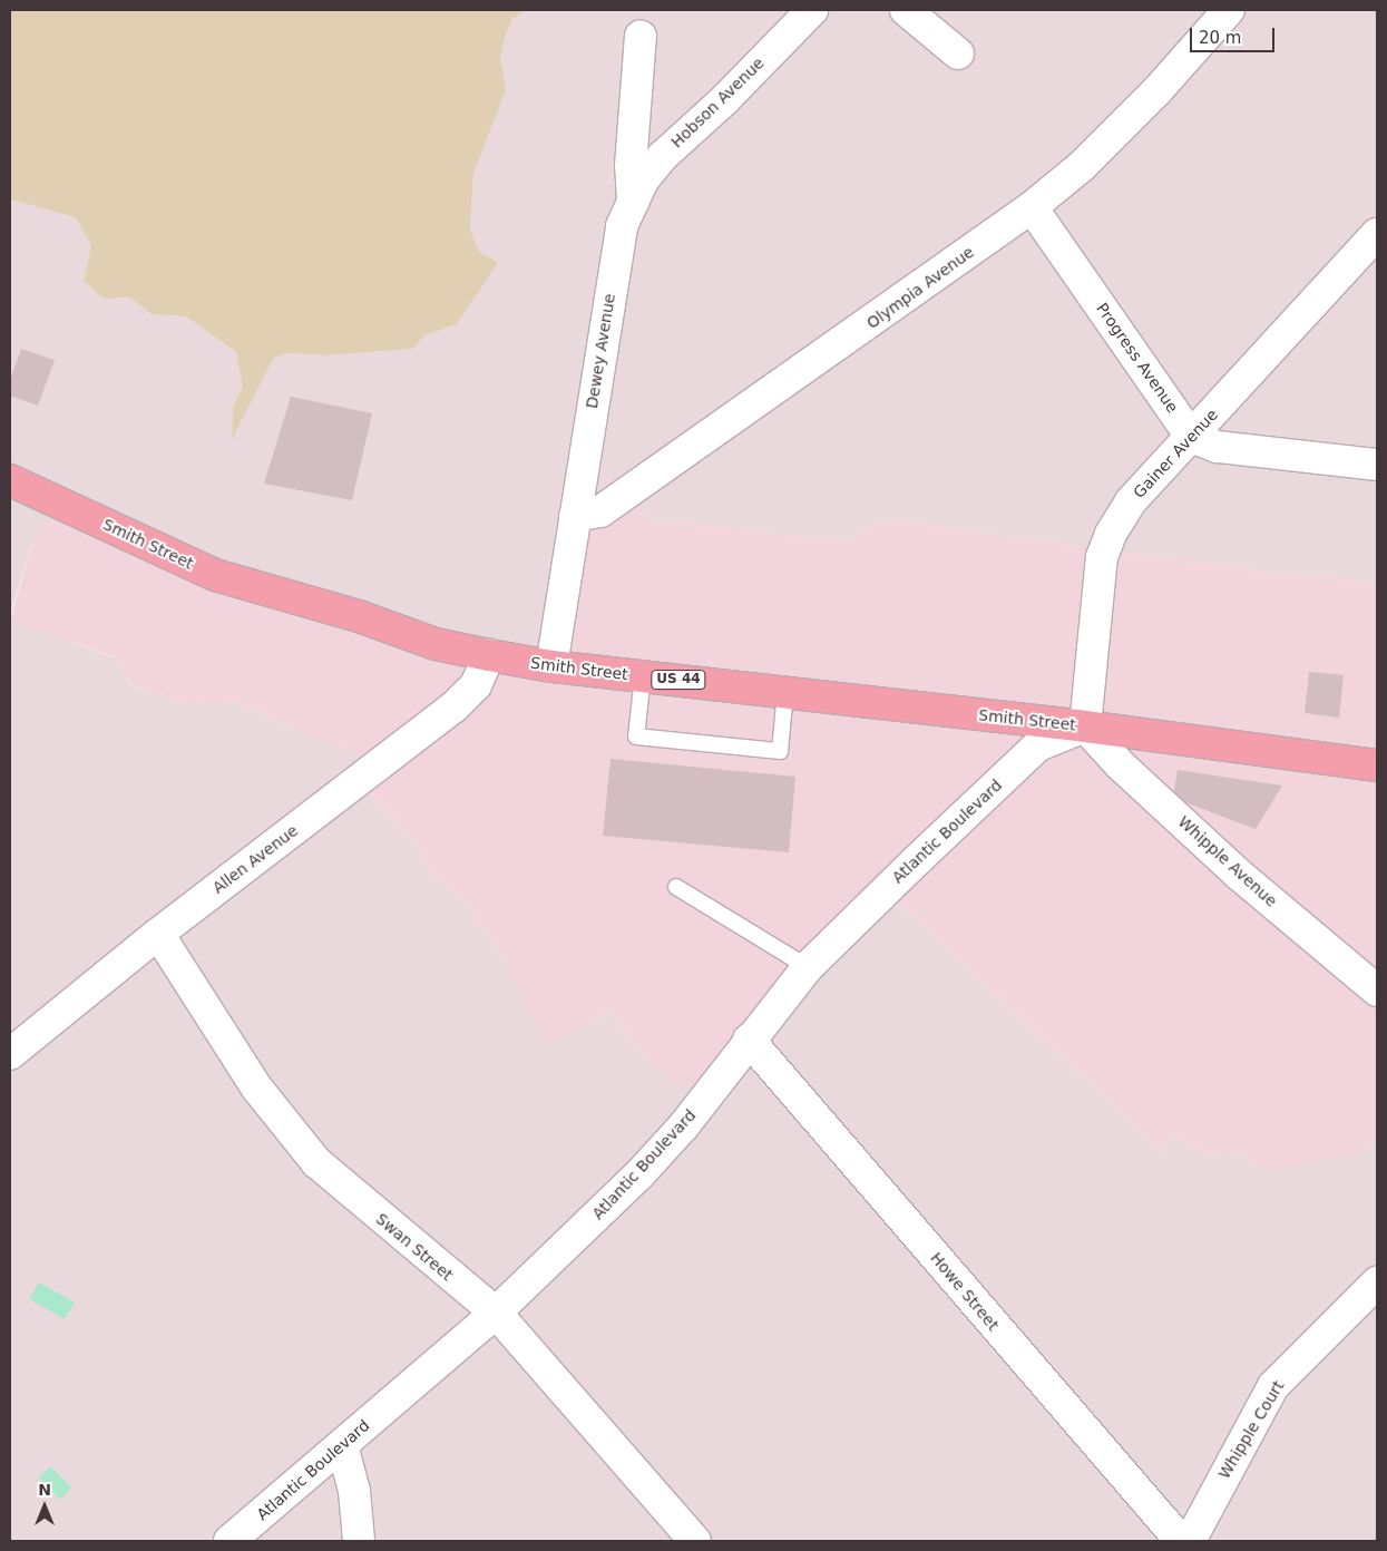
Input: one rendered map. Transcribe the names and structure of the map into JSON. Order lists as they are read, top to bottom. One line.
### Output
{"streets":{"main road":["Smith Street","US 44"],"street":["Hobson Avenue","Olympia Avenue","Dewey Avenue","Progress Avenue","Gainer Avenue","Atlantic Boulevard","Allen Avenue","Whipple Avenue","Swan Street","Howe Street","Whipple Court"]},"crossings":[["Hobson Avenue","Dewey Avenue"],["Olympia Avenue","Dewey Avenue"],["Olympia Avenue","Progress Avenue"],["Dewey Avenue","Smith Street"],["Progress Avenue","Gainer Avenue"],["Gainer Avenue","Smith Street"],["Gainer Avenue","Atlantic Boulevard"],["Gainer Avenue","Whipple Avenue"],["Smith Street","Atlantic Boulevard"],["Smith Street","Allen Avenue"],["Smith Street","Whipple Avenue"],["Atlantic Boulevard","Whipple Avenue"],["Atlantic Boulevard","Swan Street"],["Atlantic Boulevard","Howe Street"],["Allen Avenue","Swan Street"]],"scale_bar":"20 m","north":"top"}
